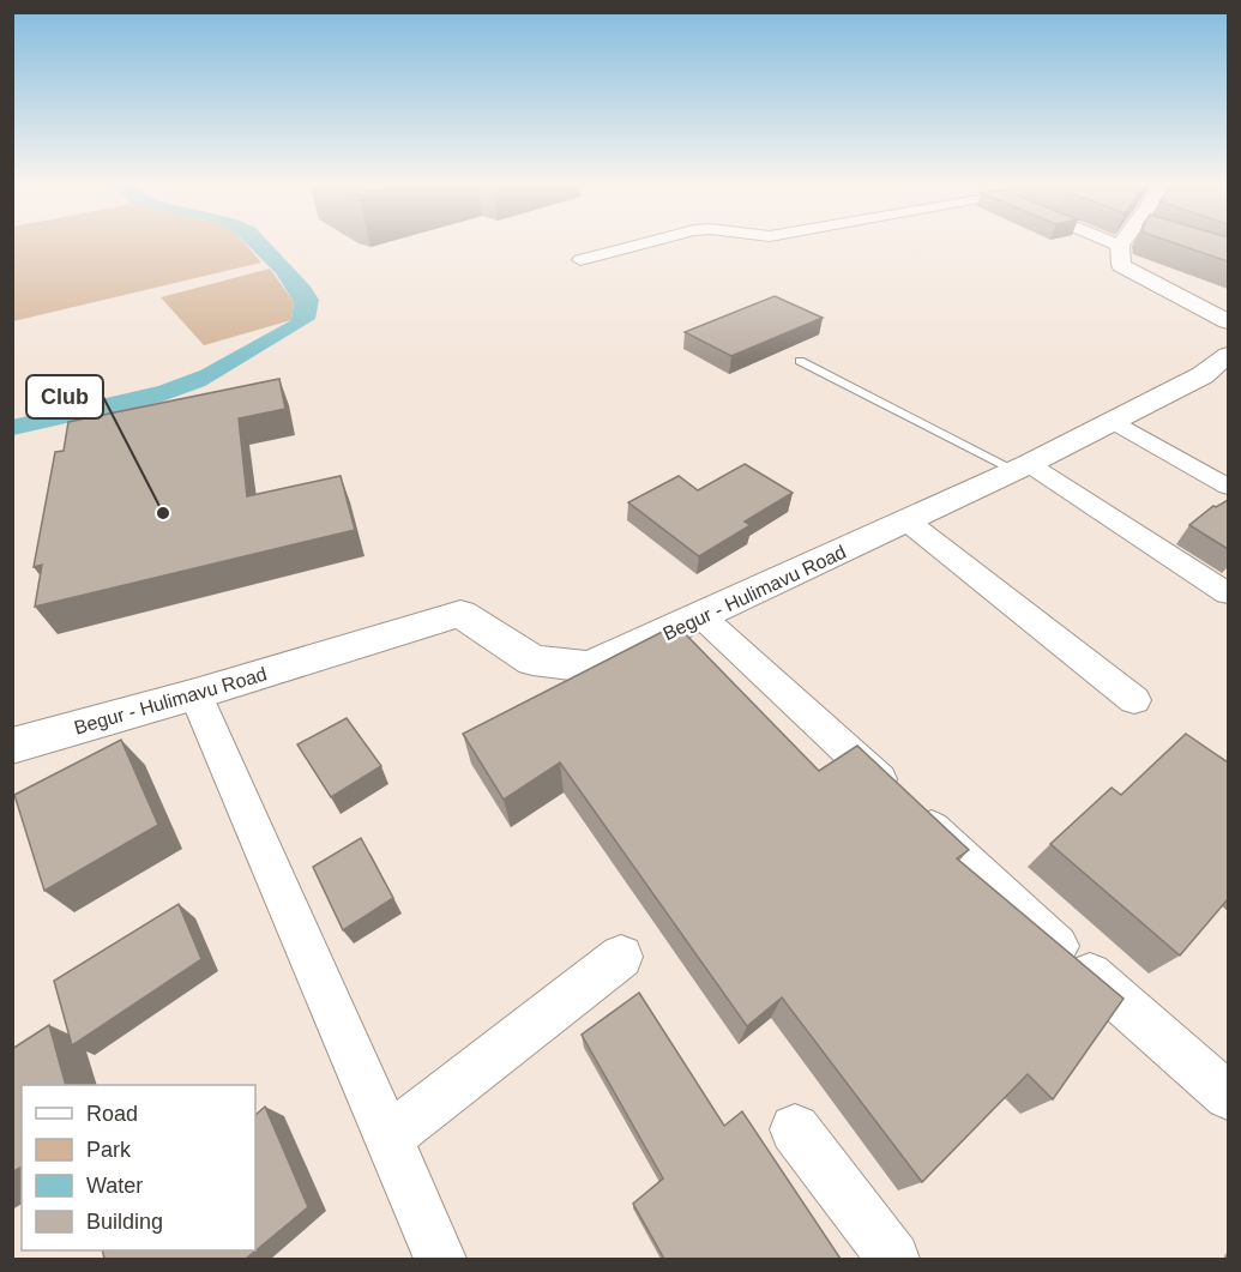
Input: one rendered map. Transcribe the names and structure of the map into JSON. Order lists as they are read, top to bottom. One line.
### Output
{"streets":{"street":["Begur - Hulimavu Road"]},"places":["Club"],"legend":["Road","Park","Water","Building"]}
